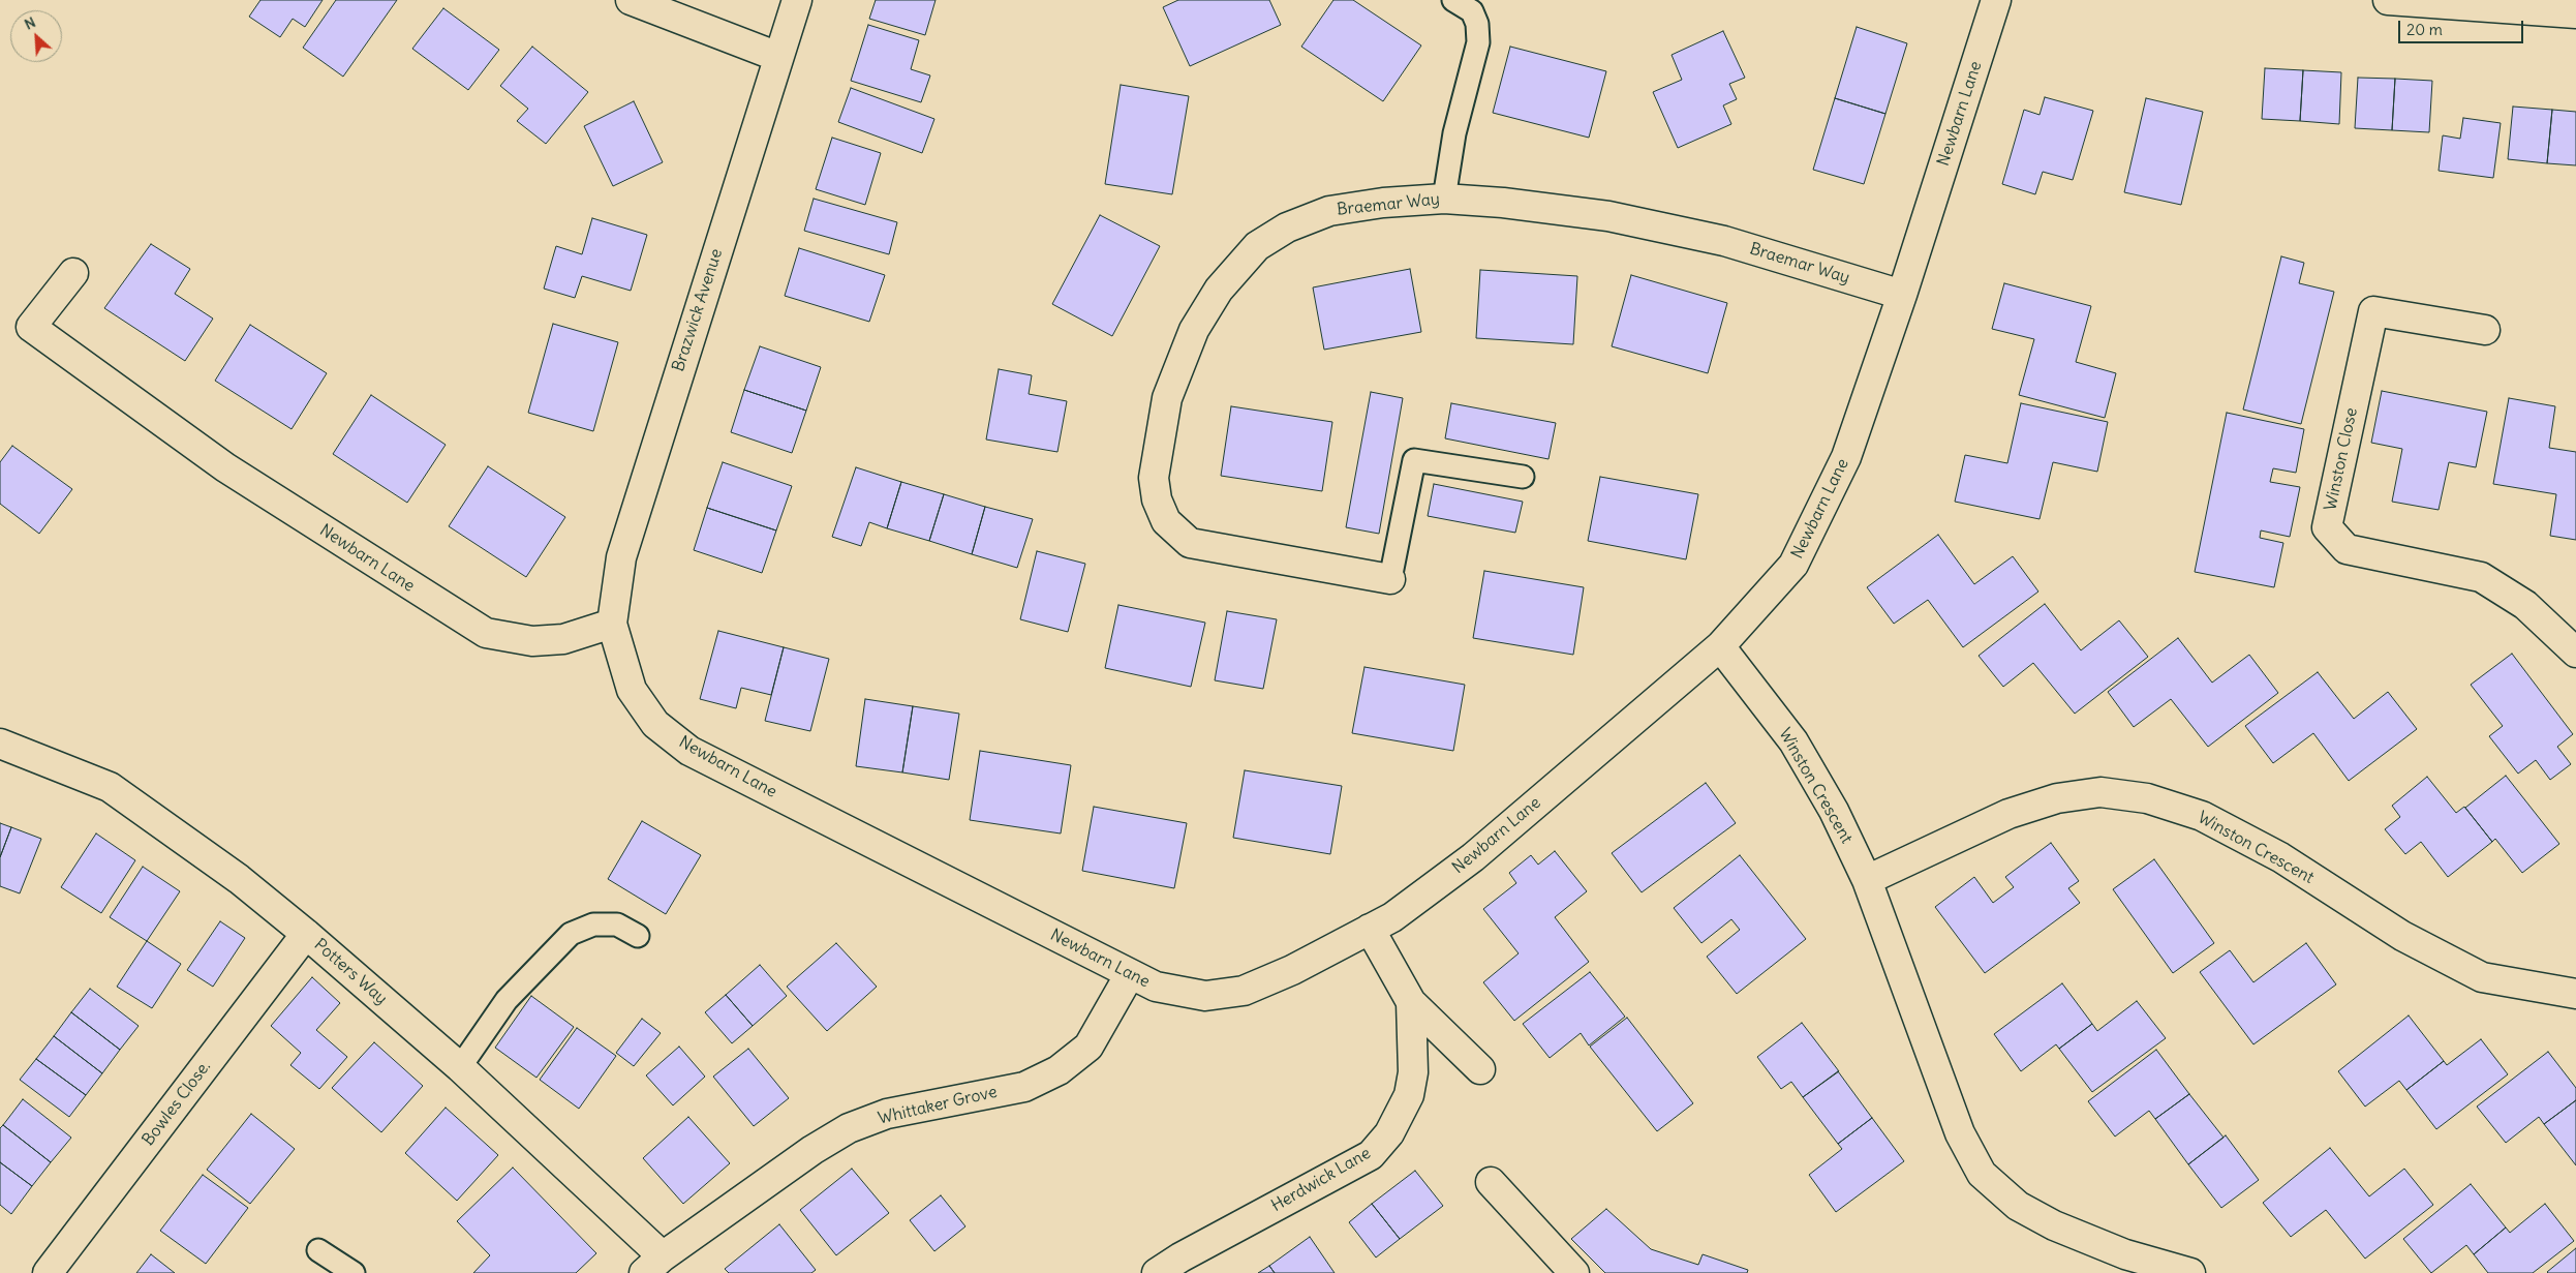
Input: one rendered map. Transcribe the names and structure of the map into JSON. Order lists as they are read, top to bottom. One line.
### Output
{"streets":{"street":["Newbarn Lane","Braemar Way","Brazwick Avenue","Winston Close","Winston Crescent","Potters Way","Bowles Close.","Whittaker Grove","Herdwick Lane"]},"crossings":[["Newbarn Lane","Braemar Way"],["Newbarn Lane","Brazwick Avenue"],["Newbarn Lane","Winston Crescent"],["Newbarn Lane","Whittaker Grove"],["Potters Way","Bowles Close."],["Potters Way","Whittaker Grove"]],"scale_bar":"20 m","north":"top left"}
